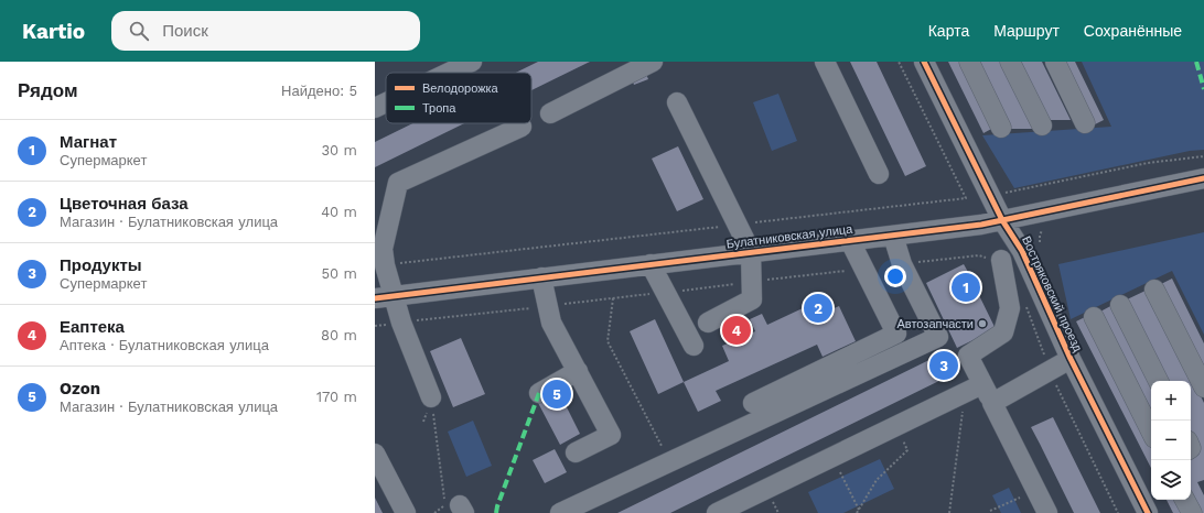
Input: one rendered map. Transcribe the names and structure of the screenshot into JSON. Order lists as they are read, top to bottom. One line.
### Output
{"streets":{"street":["Булатниковская улица","Востряковский проезд"]},"crossings":[["Булатниковская улица","Востряковский проезд"]],"places":["Автозапчасти"],"legend":["Велодорожка","Тропа"],"page":{"header":"Kartio","search":"Поиск","nav":["Карта","Маршрут","Сохранённые"],"heading":["Рядом","Найдено: 5"],"list":[{"mark":"1","name":"Магнат","note":"Супермаркет","value":"30 m"},{"mark":"2","name":"Цветочная база","note":"Магазин · Булатниковская улица","value":"40 m"},{"mark":"3","name":"Продукты","note":"Супермаркет","value":"50 m"},{"mark":"4","name":"Еаптека","note":"Аптека · Булатниковская улица","value":"80 m"},{"mark":"5","name":"Ozon","note":"Магазин · Булатниковская улица","value":"170 m"}],"pins":["1","2","4","3","5"],"map_buttons":["+","−"]}}
